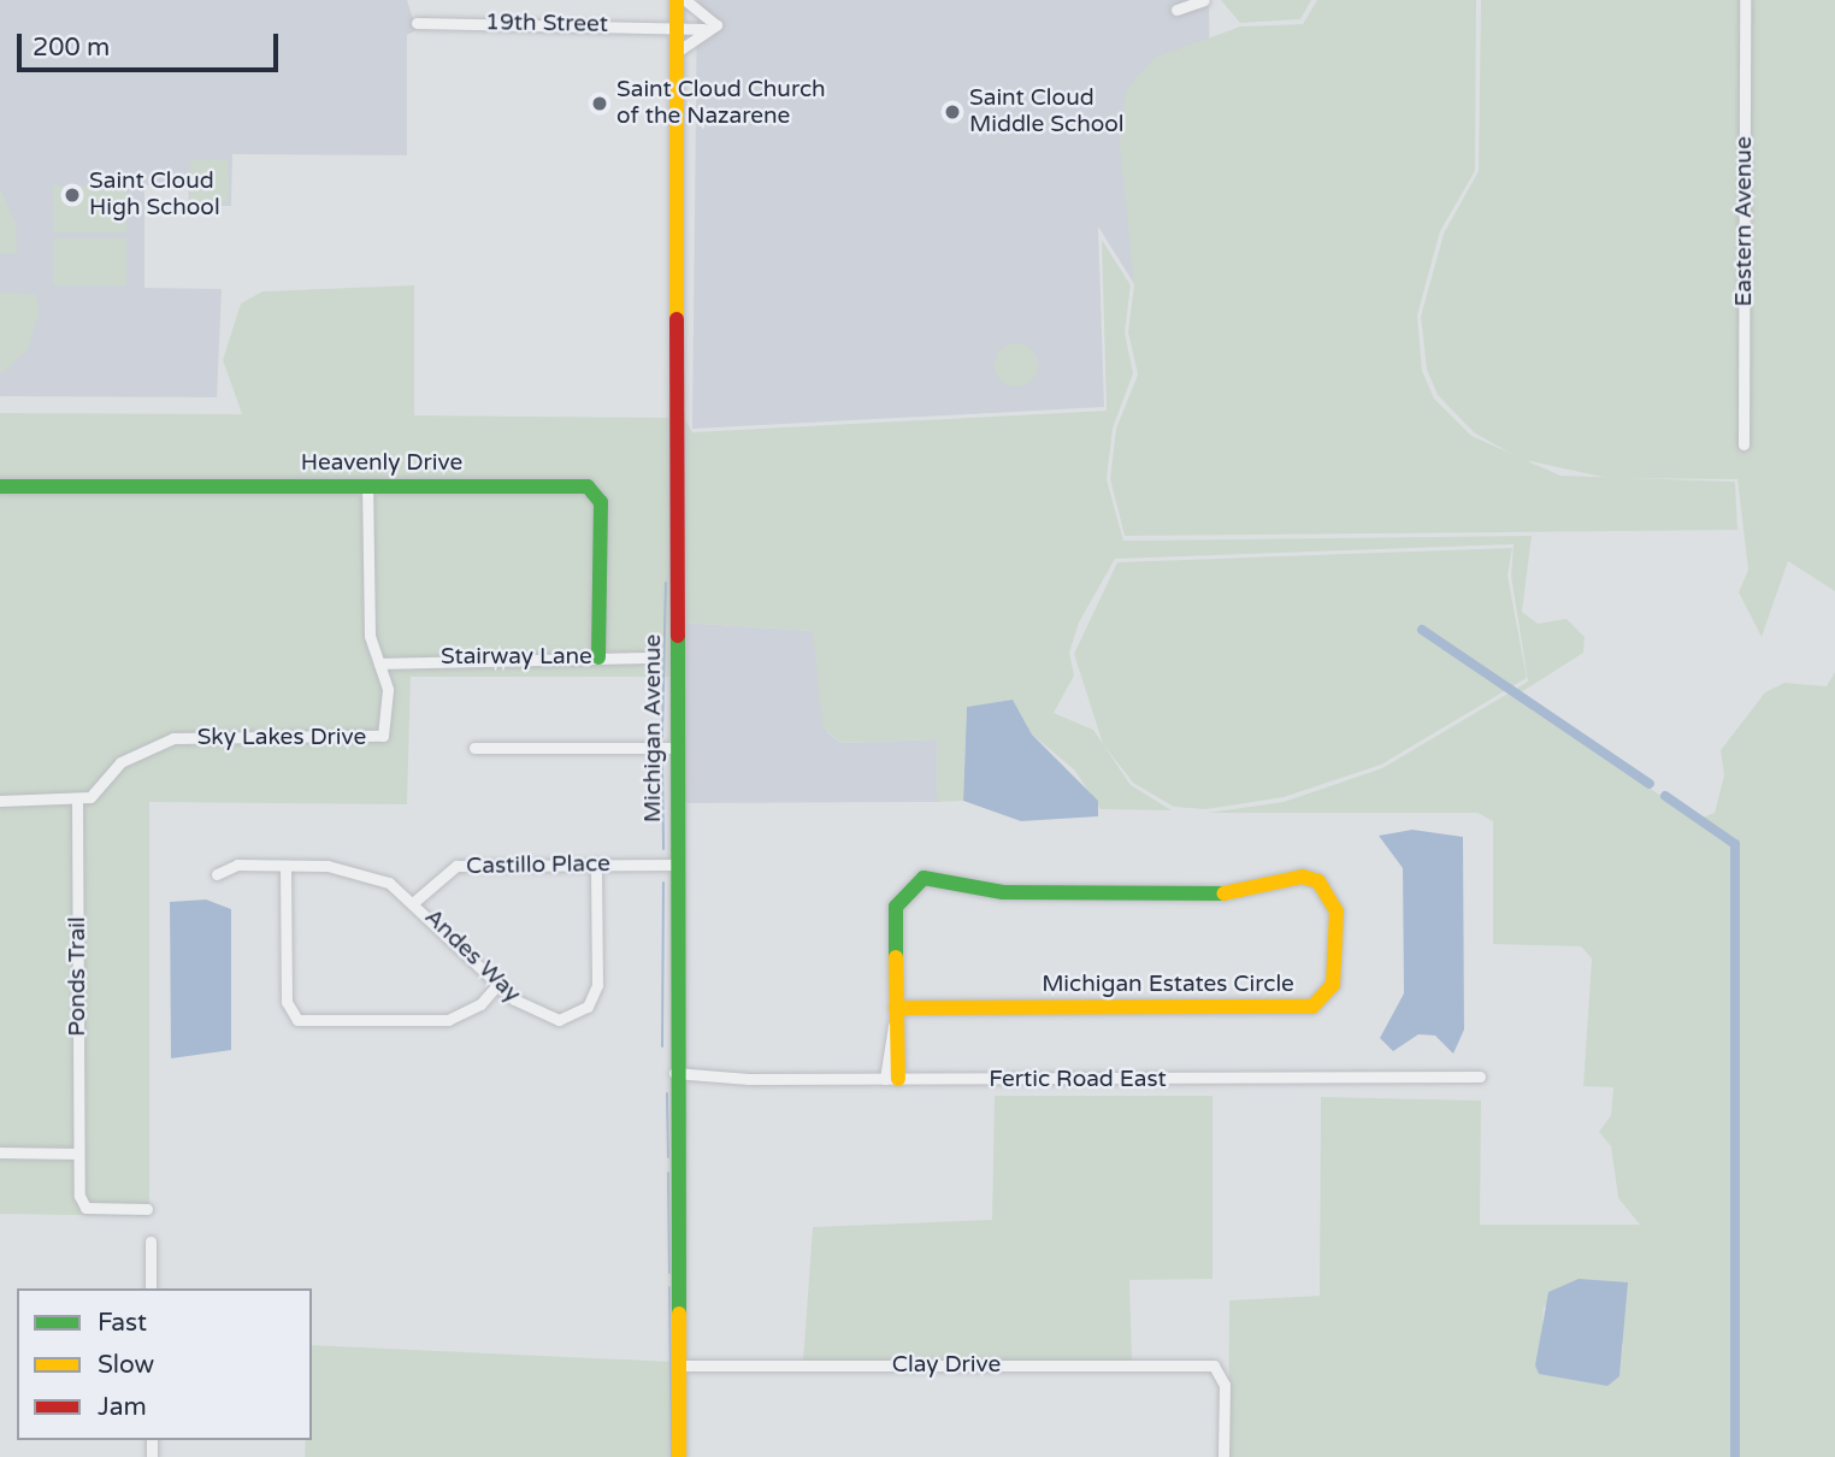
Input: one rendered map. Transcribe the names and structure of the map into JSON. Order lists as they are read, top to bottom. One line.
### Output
{"streets":{"street":["19th Street","Eastern Avenue","Heavenly Drive","Stairway Lane","Michigan Avenue","Sky Lakes Drive","Castillo Place","Andes Way","Ponds Trail","Michigan Estates Circle","Fertic Road East","Clay Drive"]},"crossings":[["19th Street","Michigan Avenue"],["Heavenly Drive","Stairway Lane"],["Heavenly Drive","Sky Lakes Drive"],["Stairway Lane","Sky Lakes Drive"],["Michigan Avenue","Castillo Place"],["Michigan Avenue","Fertic Road East"],["Michigan Avenue","Clay Drive"],["Sky Lakes Drive","Ponds Trail"],["Castillo Place","Andes Way"],["Michigan Estates Circle","Fertic Road East"]],"places":["Saint Cloud Church of the Nazarene","Saint Cloud Middle School","Saint Cloud High School"],"legend":["Fast","Slow","Jam"],"scale_bar":"200 m"}
